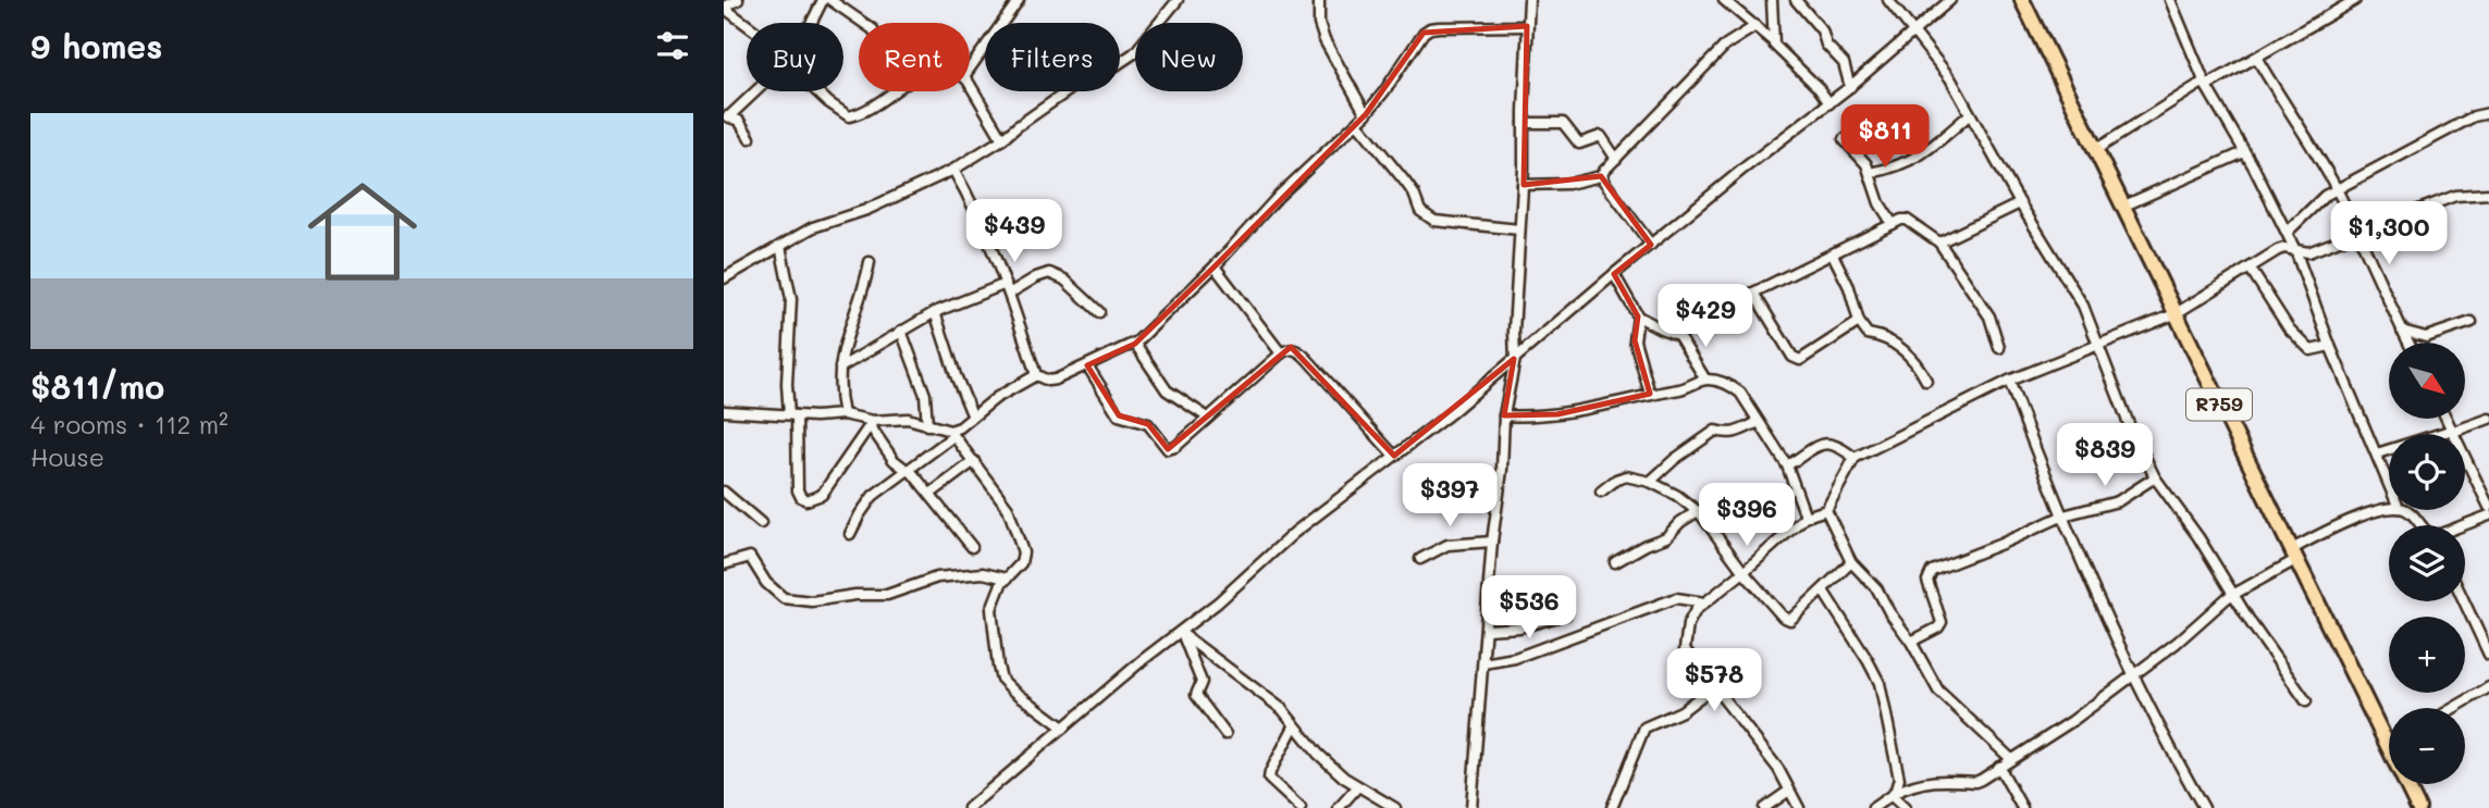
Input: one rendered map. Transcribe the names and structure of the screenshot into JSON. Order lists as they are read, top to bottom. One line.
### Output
{"streets":{"main road":["R759"]},"north":"bottom right","page":{"heading":"9 homes","chip":["Buy","Rent","Filters","New"],"list":[{"name":"$811/mo","note":"4 rooms · 112 m² · House"}],"price":["$811","$439","$1,300","$429","$839","$397","$396","$536","$578"],"map_buttons":["+","−"]}}
